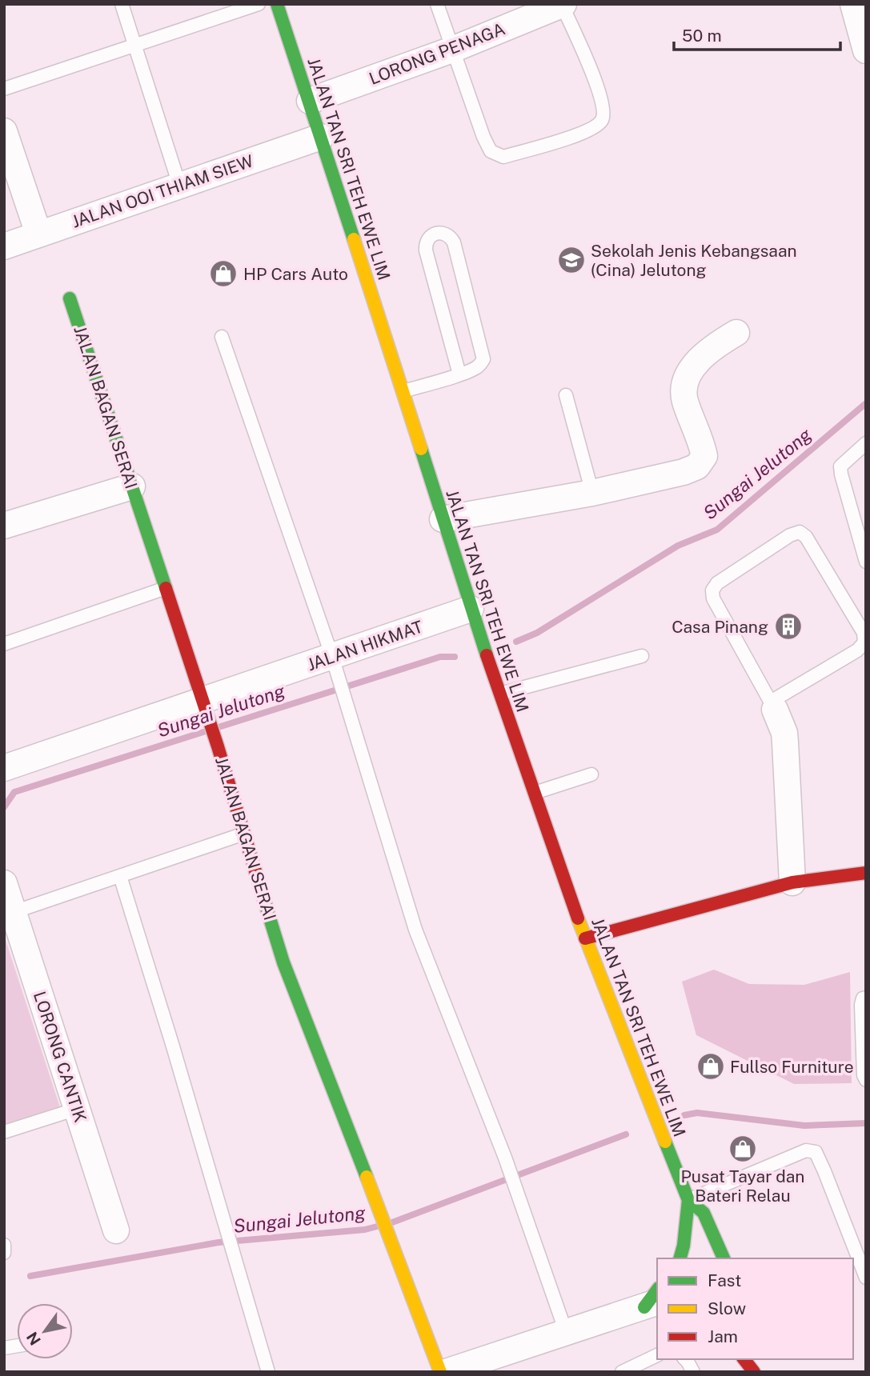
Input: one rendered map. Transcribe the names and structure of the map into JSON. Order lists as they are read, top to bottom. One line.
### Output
{"streets":{"main road":["JALAN TAN SRI TEH EWE LIM","JALAN BAGAN SERAI"],"street":["LORONG PENAGA","JALAN OOI THIAM SIEW","JALAN HIKMAT","LORONG CANTIK"]},"crossings":[["LORONG PENAGA","JALAN TAN SRI TEH EWE LIM"],["JALAN TAN SRI TEH EWE LIM","JALAN OOI THIAM SIEW"],["JALAN TAN SRI TEH EWE LIM","JALAN HIKMAT"],["JALAN BAGAN SERAI","JALAN HIKMAT"]],"water":["Sungai Jelutong"],"places":{"school or university":["Sekolah Jenis Kebangsaan (Cina) Jelutong"],"shop":["HP Cars Auto","Fullso Furniture","Pusat Tayar dan Bateri Relau"],"building":["Casa Pinang"]},"legend":["Fast","Slow","Jam"],"scale_bar":"50 m","north":"bottom left"}
